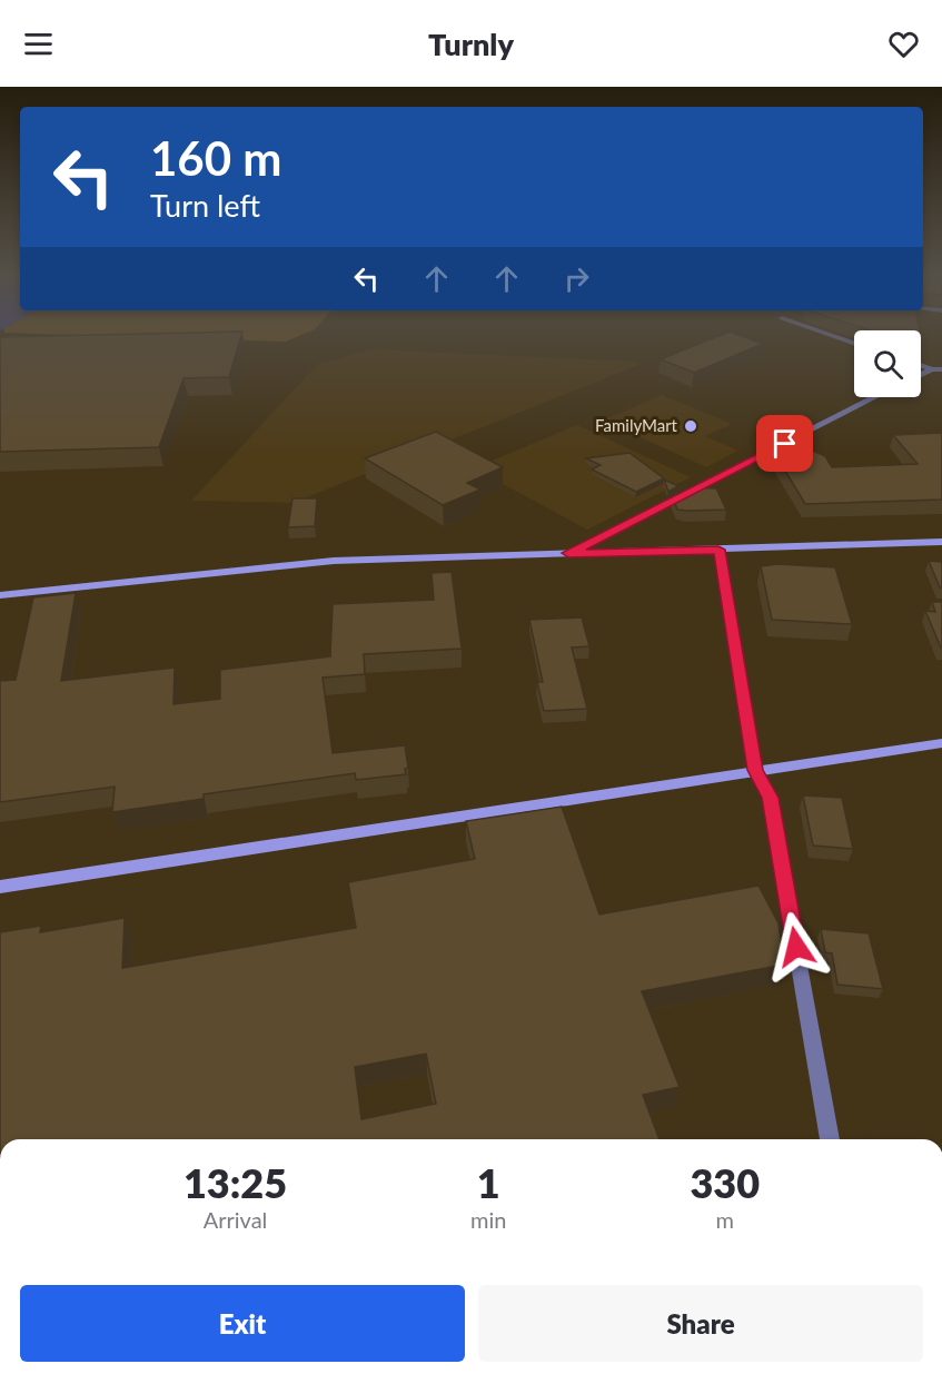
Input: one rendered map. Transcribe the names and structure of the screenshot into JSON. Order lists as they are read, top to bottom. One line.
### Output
{"places":["FamilyMart"],"page":{"header":"Turnly","turn":["160 m","Turn left"],"eta":["13:25","Arrival","1","min","330","m"],"buttons":["Exit","Share"]}}
